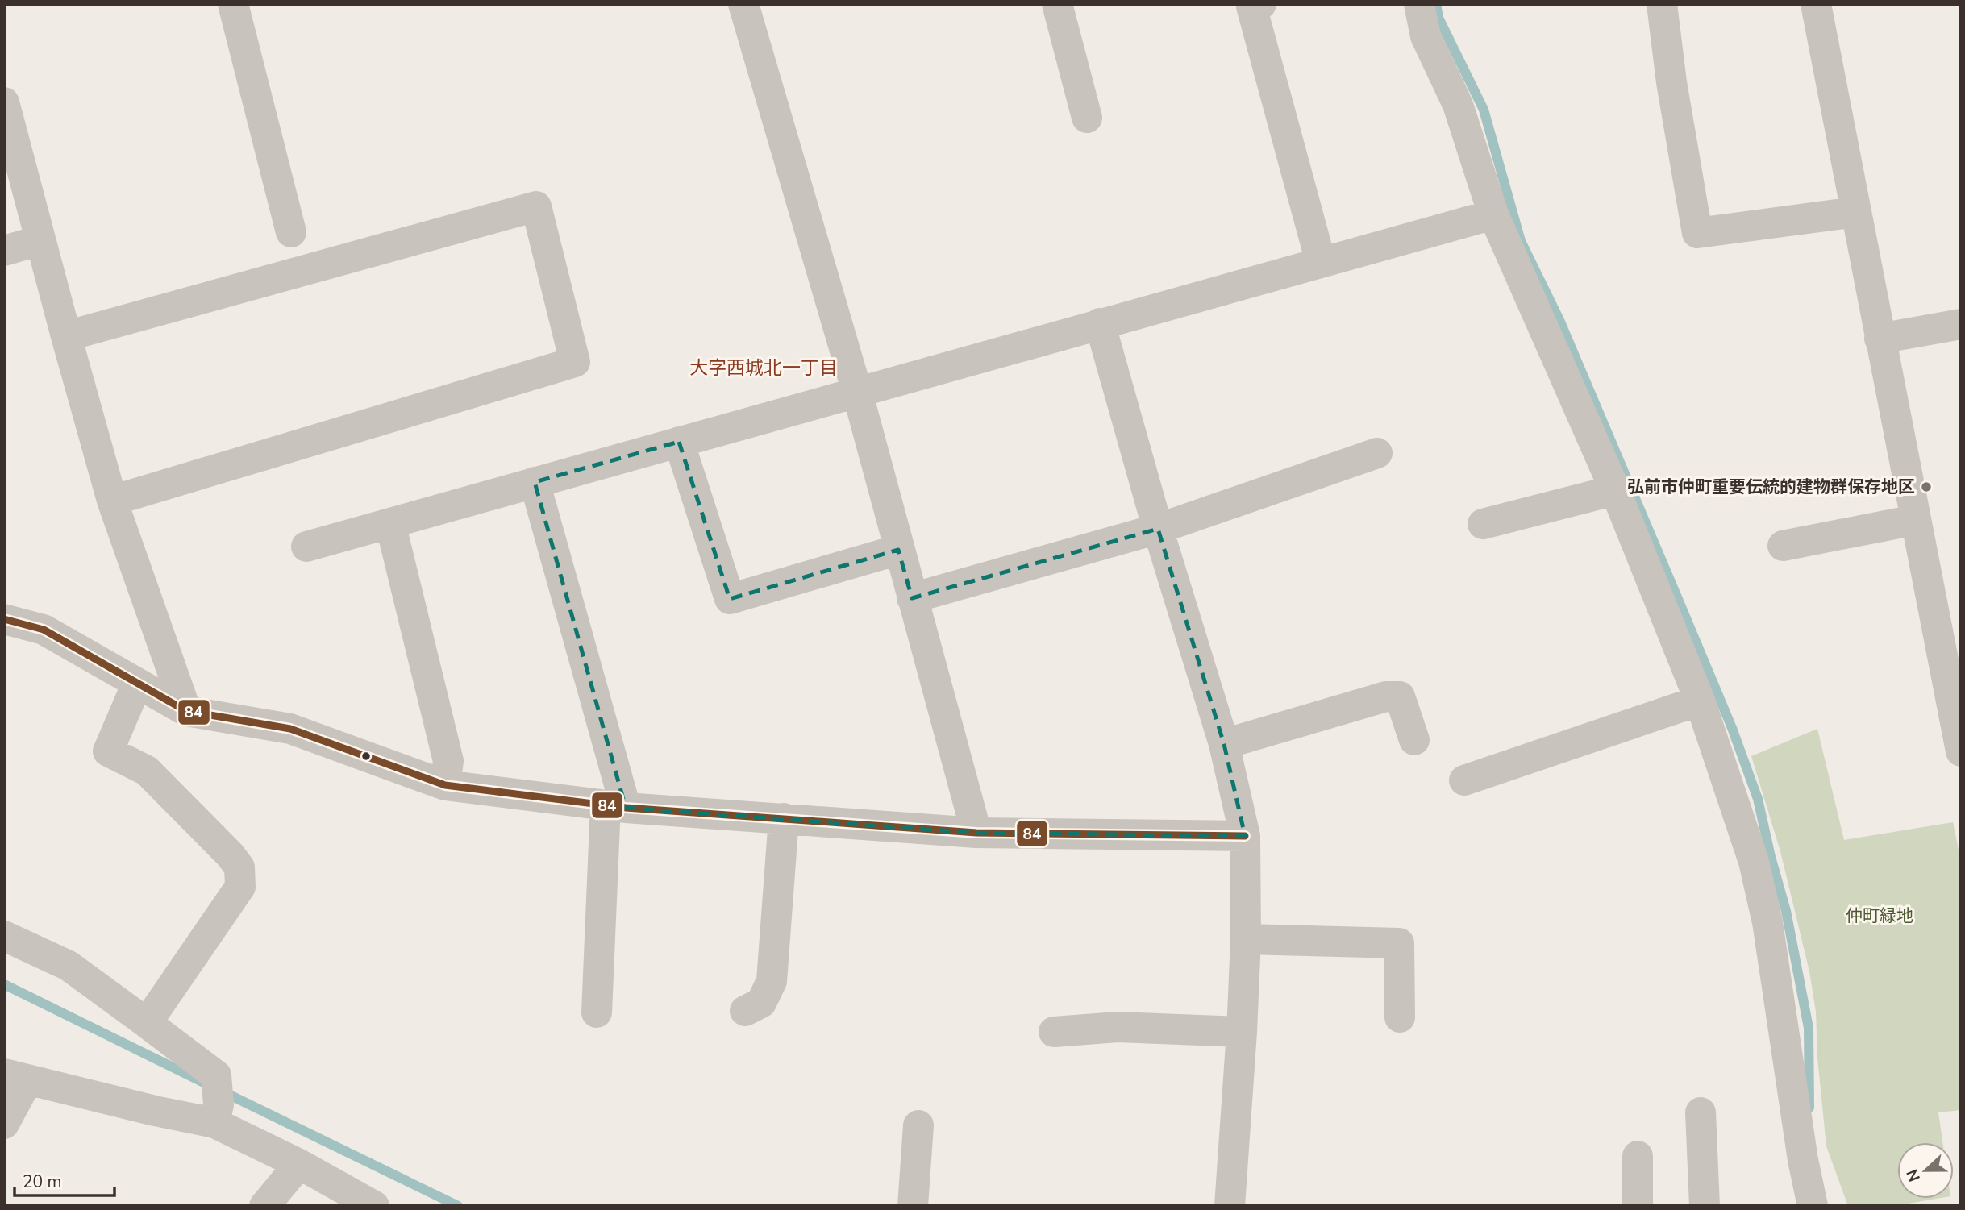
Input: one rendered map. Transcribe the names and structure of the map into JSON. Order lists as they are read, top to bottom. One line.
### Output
{"districts":["大字西城北一丁目"],"parks":["仲町緑地"],"places":["弘前市仲町重要伝統的建物群保存地区"],"lines":["transit line 84"],"scale_bar":"20 m","north":"left"}
